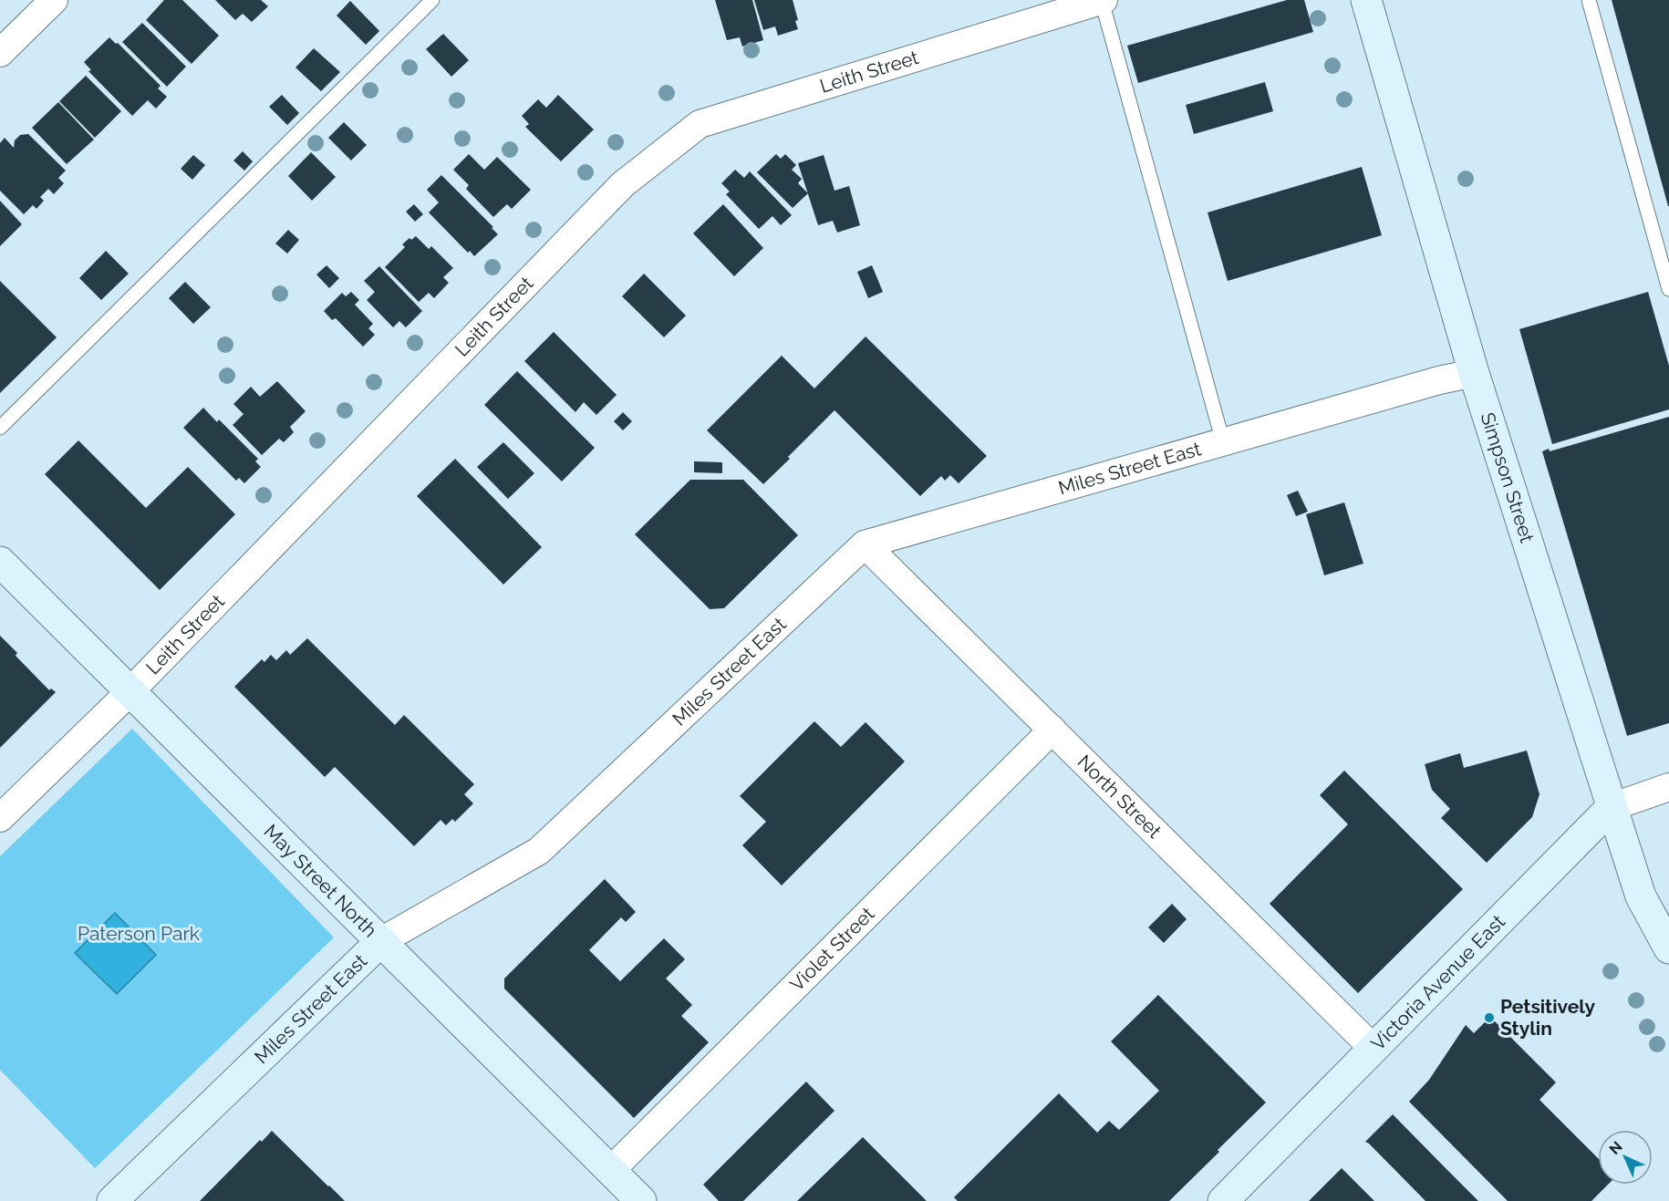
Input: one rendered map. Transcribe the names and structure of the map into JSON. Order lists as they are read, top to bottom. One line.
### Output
{"streets":{"main road":["Miles Street East","Simpson Street","May Street North","Victoria Avenue East"],"street":["Leith Street","North Street","Violet Street"]},"crossings":[["Leith Street","May Street North"],["Miles Street East","Simpson Street"],["Miles Street East","North Street"],["Miles Street East","May Street North"],["Simpson Street","Victoria Avenue East"],["North Street","Violet Street"],["North Street","Victoria Avenue East"],["May Street North","Violet Street"]],"parks":["Paterson Park"],"places":["Petsitively Stylin"],"north":"top left"}
